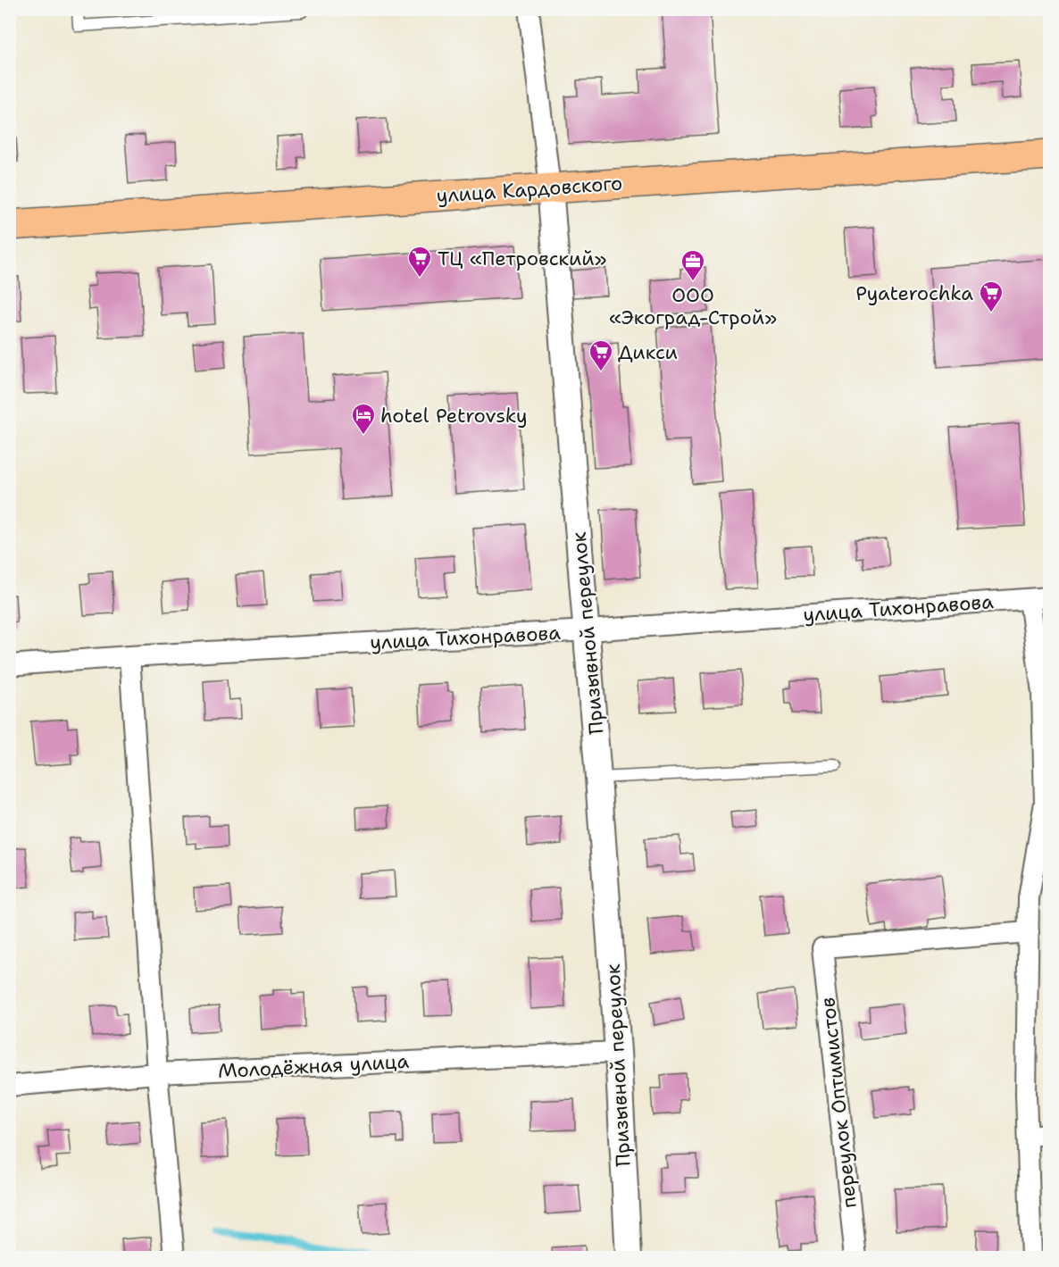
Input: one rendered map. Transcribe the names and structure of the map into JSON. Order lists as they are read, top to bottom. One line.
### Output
{"streets":{"main road":["улица Кардовского"],"street":["улица Тихонравова","Призывной переулок","Молодёжная улица","переулок Оптимистов"]},"crossings":[["улица Кардовского","Призывной переулок"],["улица Тихонравова","Призывной переулок"],["Призывной переулок","Молодёжная улица"]],"places":{"supermarket":["ТЦ «Петровский»","Pyaterochka","Дикси"],"office":["ООО «Экоград-Строй»"],"hotel":["hotel Petrovsky"]}}
